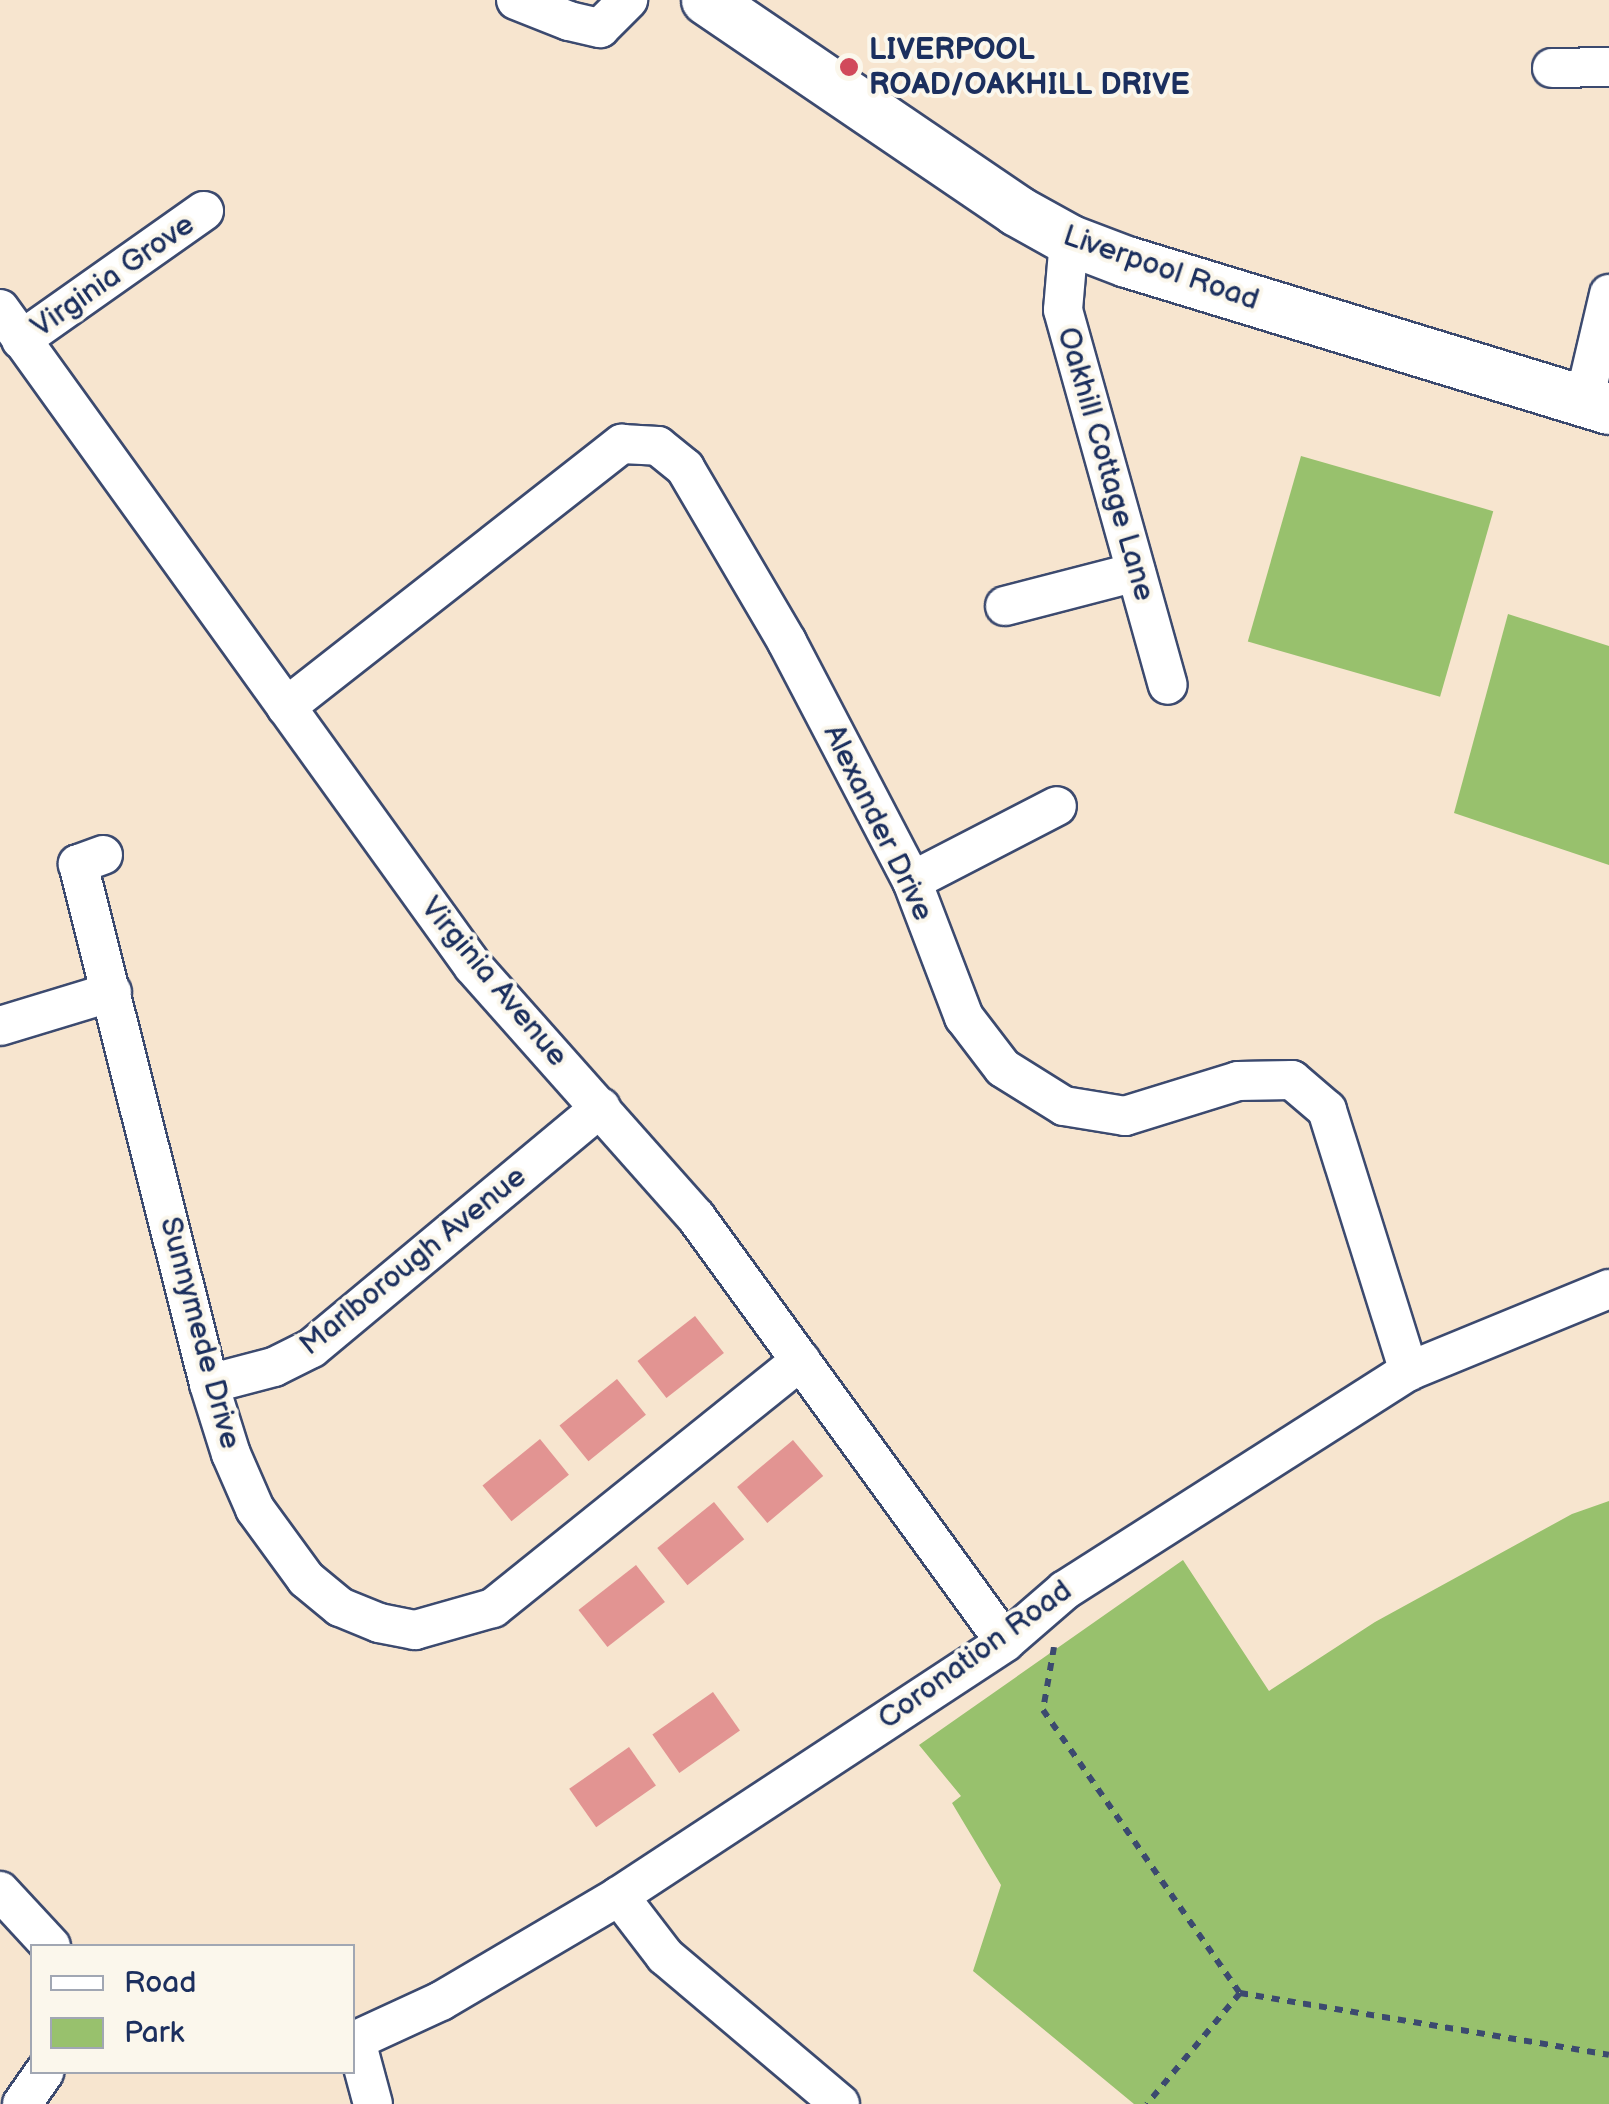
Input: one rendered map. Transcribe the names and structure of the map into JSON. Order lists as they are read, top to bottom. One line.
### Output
{"streets":{"main road":["Liverpool Road"],"street":["Virginia Grove","Oakhill Cottage Lane","Alexander Drive","Virginia Avenue","Marlborough Avenue","Sunnymede Drive","Coronation Road"]},"crossings":[["Liverpool Road","Oakhill Cottage Lane"],["Virginia Grove","Virginia Avenue"],["Alexander Drive","Virginia Avenue"],["Alexander Drive","Coronation Road"],["Virginia Avenue","Marlborough Avenue"],["Virginia Avenue","Sunnymede Drive"],["Virginia Avenue","Coronation Road"],["Marlborough Avenue","Sunnymede Drive"]],"places":["LIVERPOOL ROAD/OAKHILL DRIVE"],"legend":["Road","Park"]}
